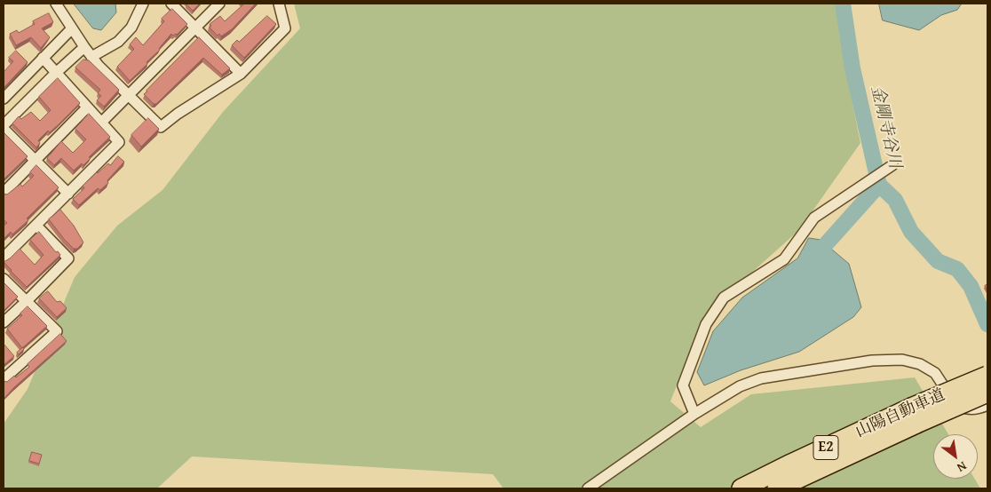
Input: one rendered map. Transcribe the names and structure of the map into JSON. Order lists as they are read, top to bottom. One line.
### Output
{"streets":{"highway":["山陽自動車道","E2"]},"water":["金剛寺谷川"],"north":"bottom right"}
